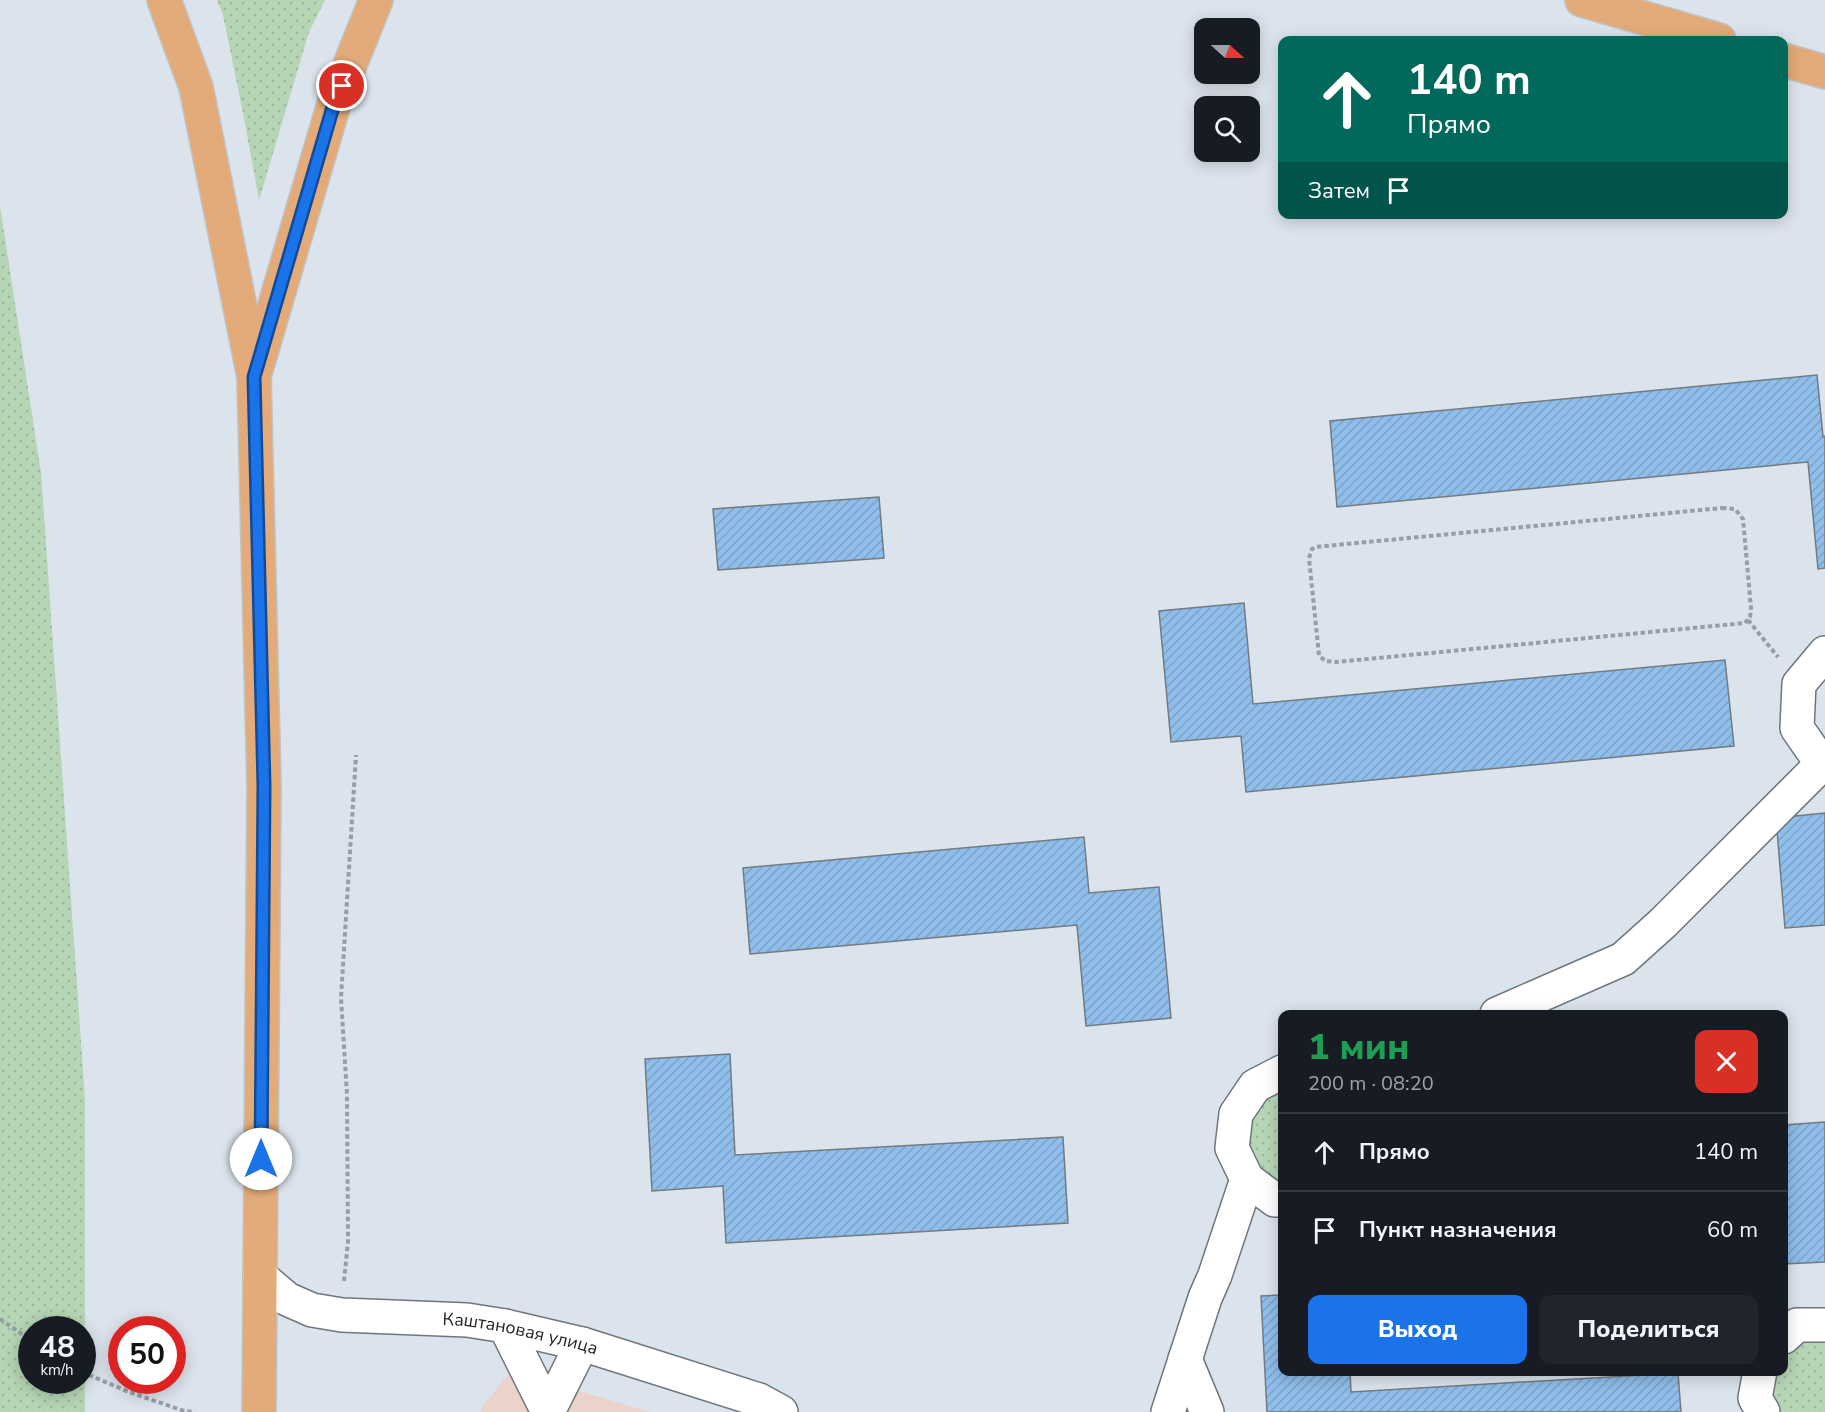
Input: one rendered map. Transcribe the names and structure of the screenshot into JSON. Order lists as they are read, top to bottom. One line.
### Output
{"streets":{"street":["Каштановая улица"]},"north":"right","page":{"turn":["140 m","Прямо"],"then":"Затем","heading":["1 мин","200 m · 08:20"],"list":[{"name":"Прямо","value":"140 m"},{"name":"Пункт назначения","value":"60 m"}],"buttons":["Выход","Поделиться"],"speed":"48 km/h","limit":"50"}}
